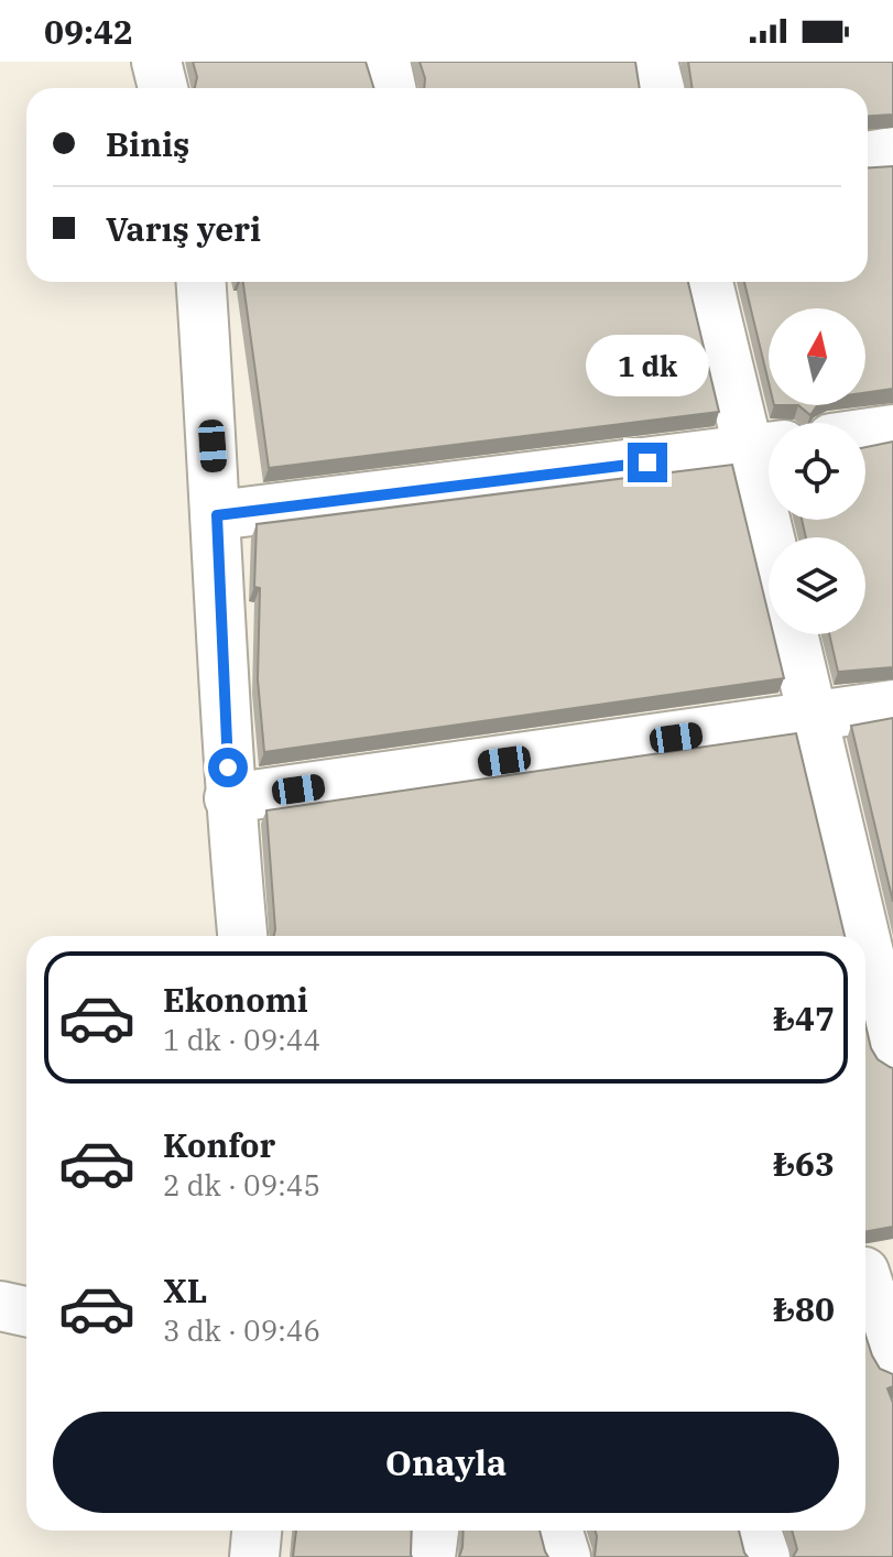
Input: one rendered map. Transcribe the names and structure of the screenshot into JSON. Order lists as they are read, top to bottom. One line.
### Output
{"north":"top","page":{"status":"09:42","banner":["Biniş","Varış yeri"],"bubble":"1 dk","list":[{"name":"Ekonomi","note":"1 dk · 09:44","value":"₺47"},{"name":"Konfor","note":"2 dk · 09:45","value":"₺63"},{"name":"XL","note":"3 dk · 09:46","value":"₺80"}],"buttons":"Onayla"}}
